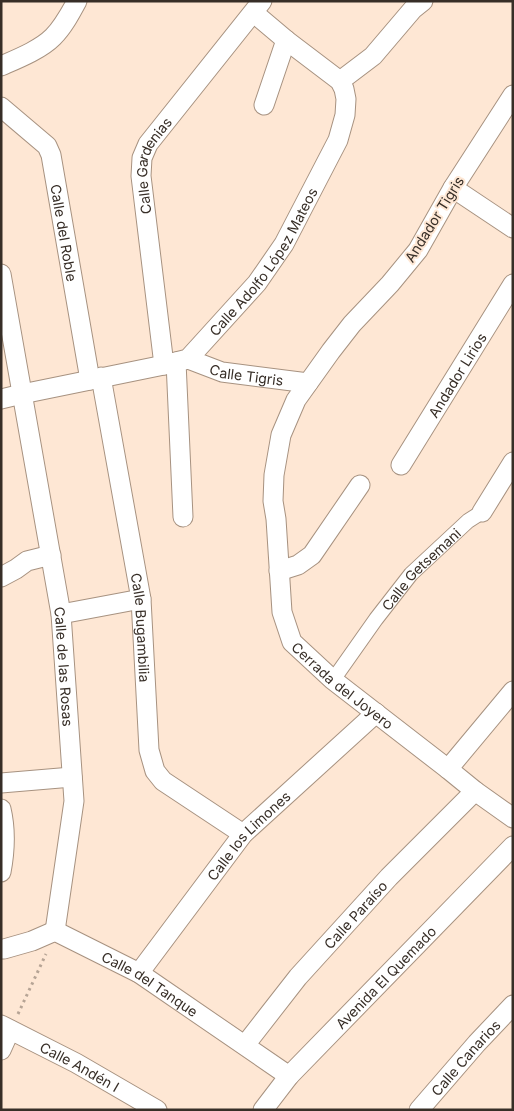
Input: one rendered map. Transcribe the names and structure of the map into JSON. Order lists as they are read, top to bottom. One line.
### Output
{"streets":{"street":["Calle Gardenias","Andador Tigris","Calle del Roble","Calle Adolfo López Mateos","Calle Tigris","Andador Lirios","Calle Getsemani","Calle Bugambilia","Calle de las Rosas","Cerrada del Joyero","Calle los Limones","Calle Paraíso","Avenida El Quemado","Calle del Tanque","Calle Canarios","Calle Andén I"]},"crossings":[["Calle Gardenias","Calle Adolfo López Mateos"],["Calle Gardenias","Calle Tigris"],["Andador Tigris","Calle Tigris"],["Andador Tigris","Cerrada del Joyero"],["Calle del Roble","Calle Bugambilia"],["Calle Adolfo López Mateos","Calle Tigris"],["Calle Tigris","Cerrada del Joyero"],["Calle Getsemani","Cerrada del Joyero"],["Calle Bugambilia","Calle los Limones"],["Calle de las Rosas","Calle del Tanque"],["Cerrada del Joyero","Calle los Limones"],["Cerrada del Joyero","Calle Paraíso"],["Calle los Limones","Calle del Tanque"],["Calle Paraíso","Calle del Tanque"],["Avenida El Quemado","Calle del Tanque"]]}
